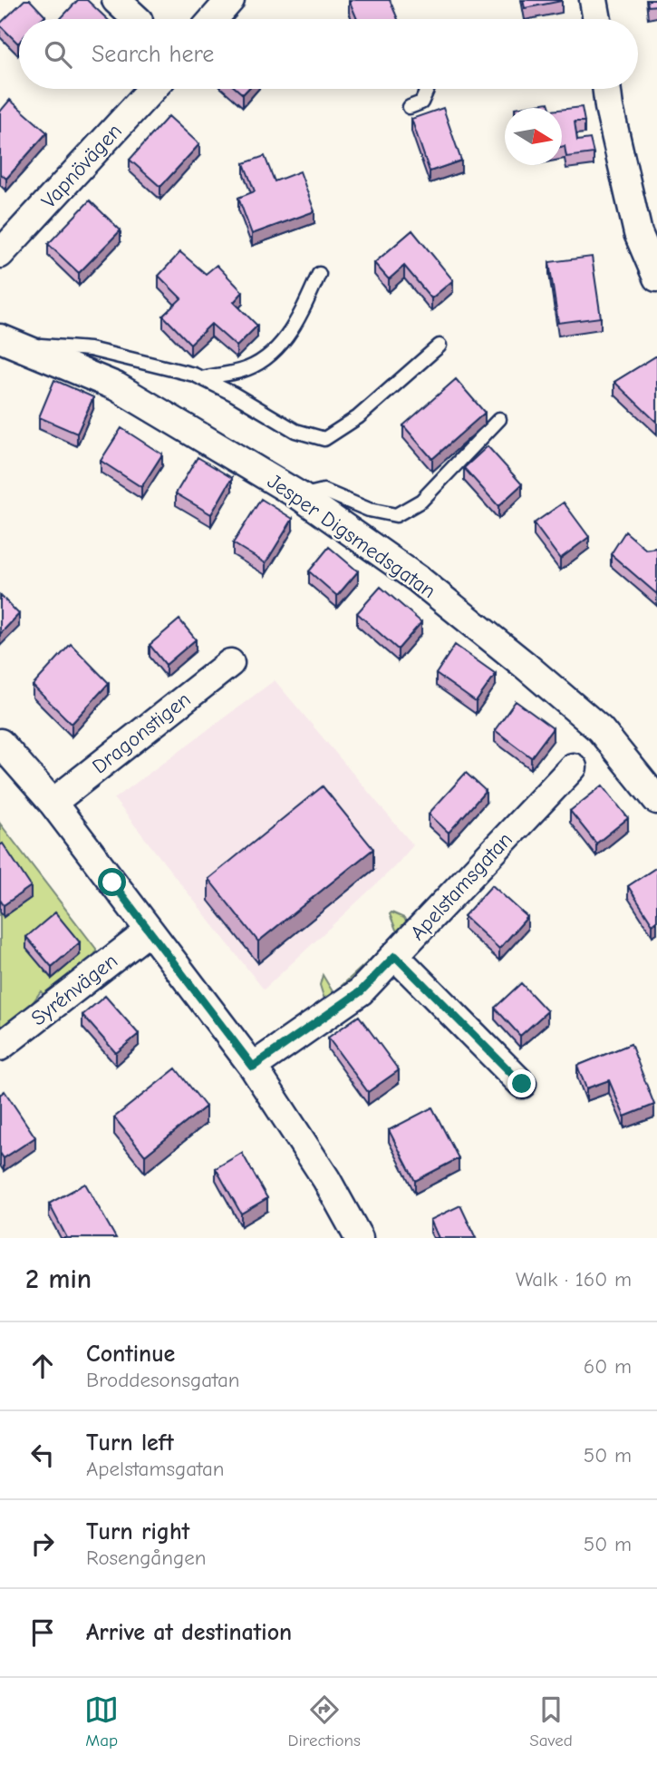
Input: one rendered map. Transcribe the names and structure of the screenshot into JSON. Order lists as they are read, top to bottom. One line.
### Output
{"streets":{"street":["Vapnövägen","Jesper Digsmedsgatan","Dragonstigen","Apelstamsgatan","Syrénvägen"]},"north":"right","page":{"search":"Search here","heading":["2 min","Walk · 160 m"],"list":[["Continue","Broddesonsgatan","60 m"],["Turn left","Apelstamsgatan","50 m"],["Turn right","Rosengången","50 m"],"Arrive at destination"],"nav":["Map","Directions","Saved"]}}
